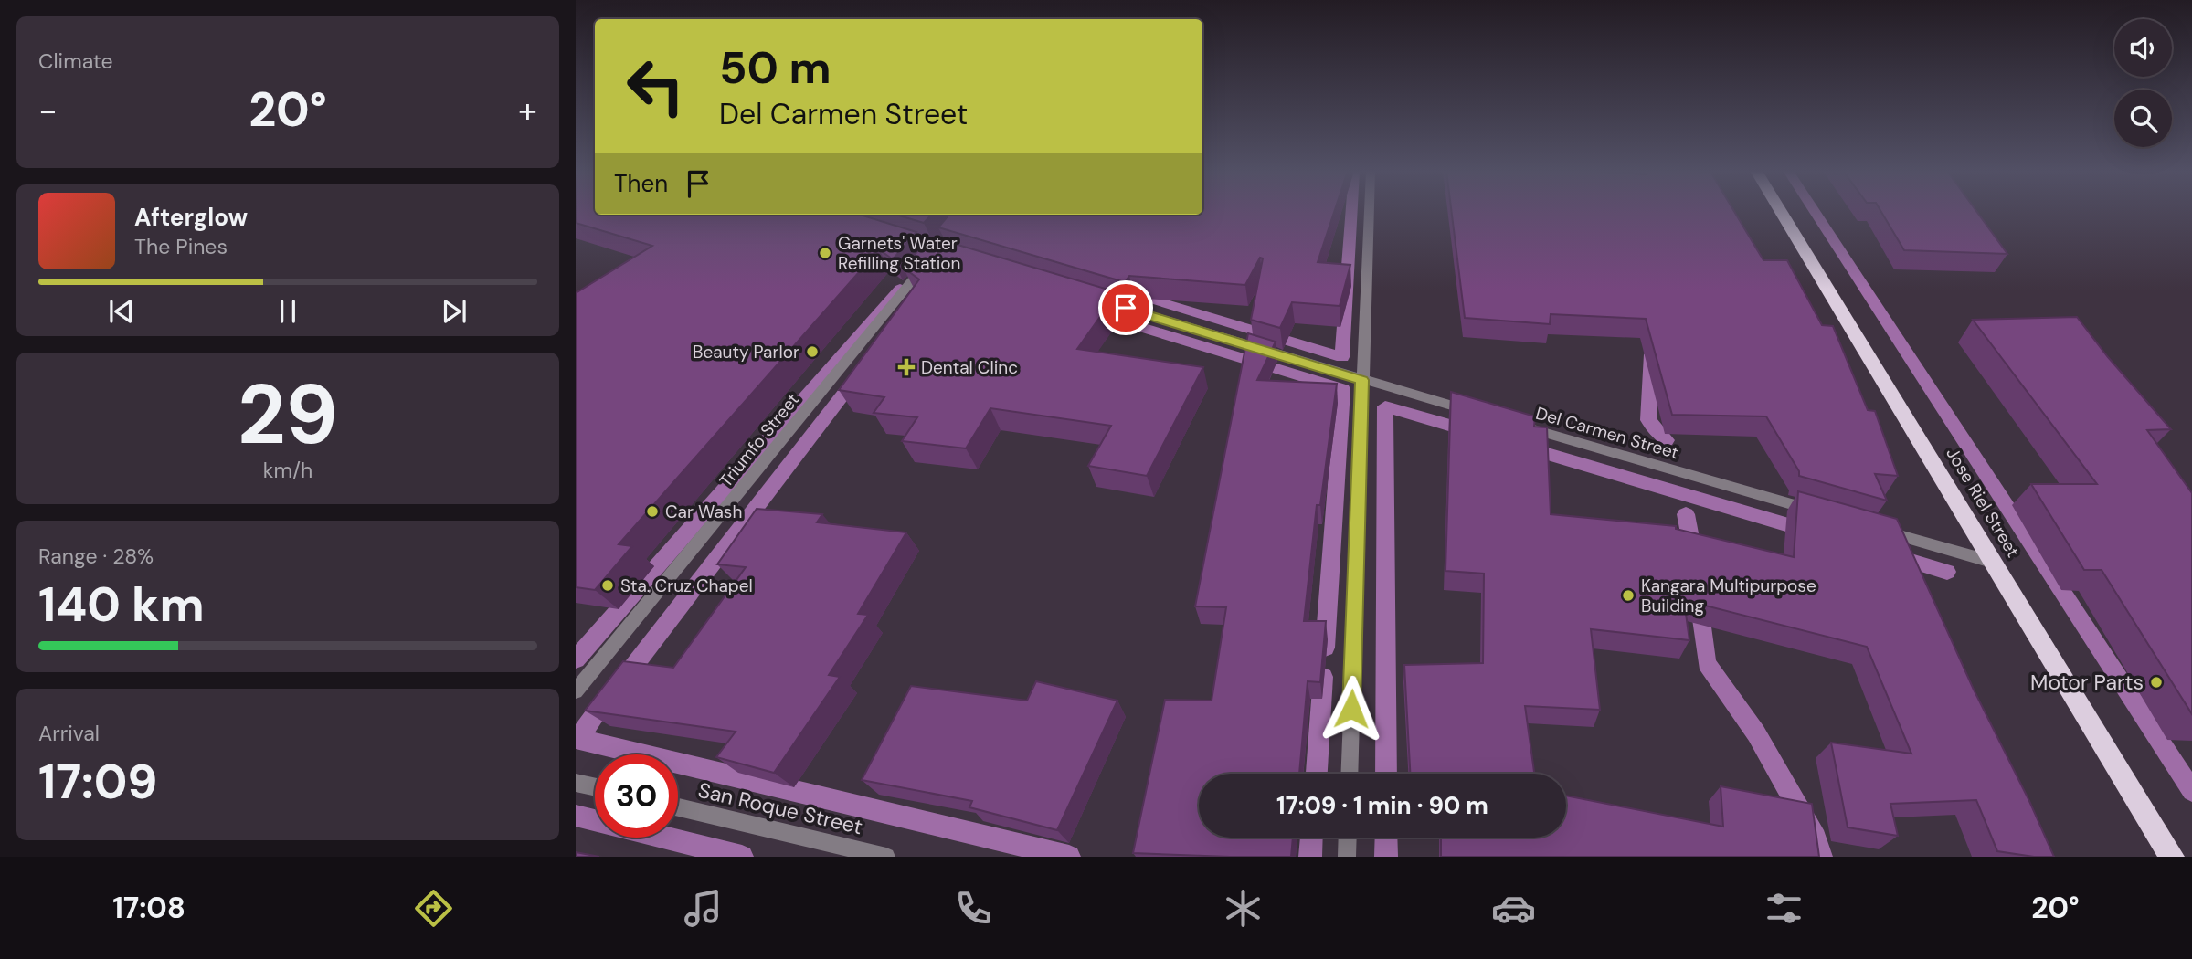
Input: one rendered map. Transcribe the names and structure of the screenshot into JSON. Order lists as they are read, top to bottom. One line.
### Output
{"streets":{"highway":["Jose Riel Street"],"street":["Del Carmen Street","Triumfo Street","San Roque Street"]},"places":{"other":["Garnets' Water Refilling Station","Beauty Parlor","Car Wash","Sta. Cruz Chapel","Kangara Multipurpose Building","Motor Parts"],"health":["Dental Clinc"]},"page":{"tile":["Climate",["29","km/h"],["Range · 28%","140 km"],["Arrival","17:09"]],"turn":["50 m","Del Carmen Street"],"heat":["−","20°","+"],"then":"Then","song":["Afterglow","The Pines"],"limit":"30","trip":"17:09 · 1 min · 90 m","tabs":["17:08","20°"]}}
